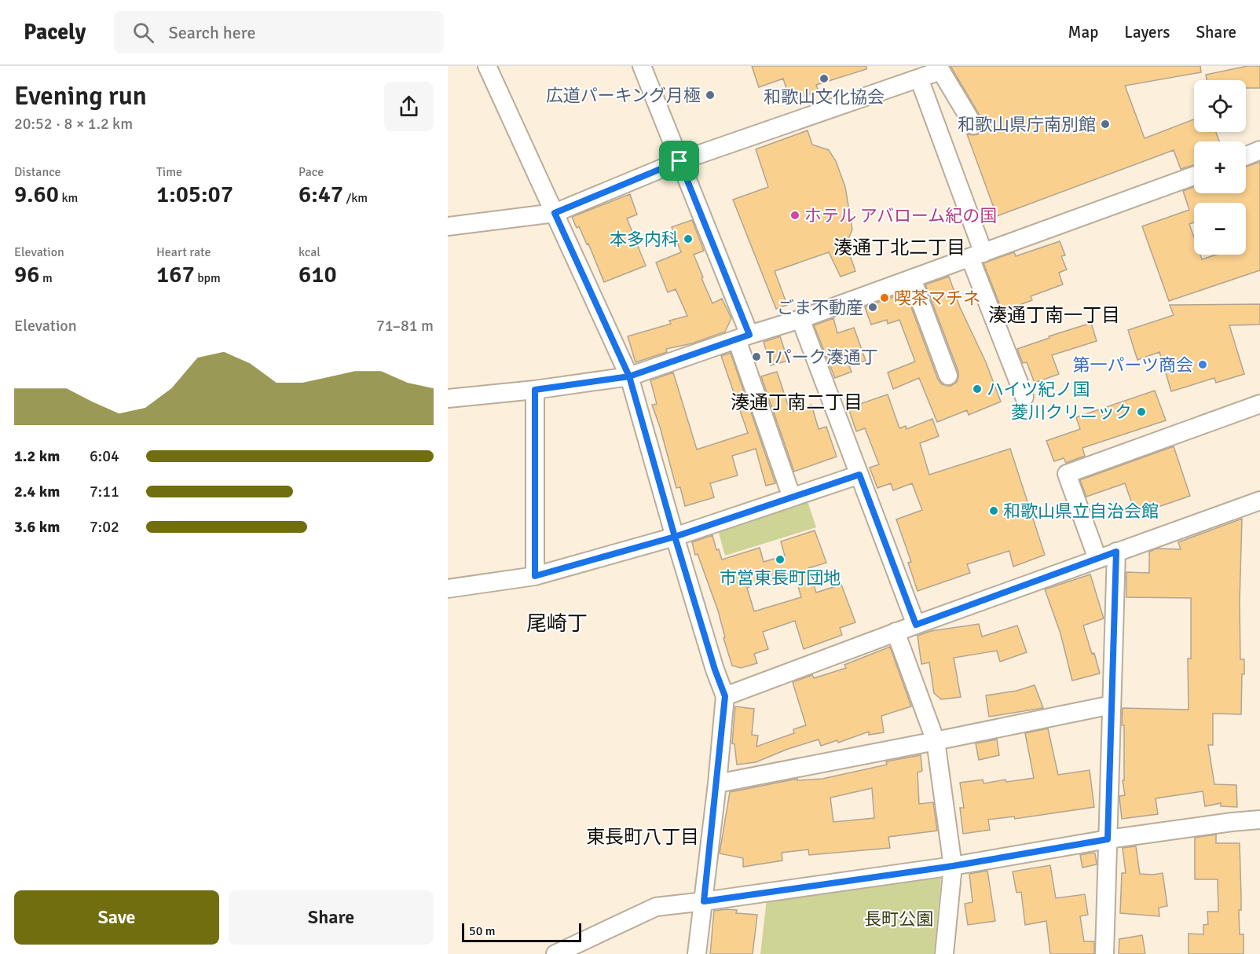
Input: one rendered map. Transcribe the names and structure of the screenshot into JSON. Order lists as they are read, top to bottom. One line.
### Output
{"districts":["湊通丁北二丁目","湊通丁南一丁目","湊通丁南二丁目","尾崎丁","東長町八丁目"],"parks":["長町公園"],"places":["和歌山文化協会","広道パーキング月極","和歌山県庁南別館","ホテル アバローム紀の国","本多内科","喫茶マチネ","ごま不動産","Tパーク湊通丁","第一パーツ商会","ハイツ紀ノ国","菱川クリニック","和歌山県立自治会館","市営東長町団地"],"scale_bar":"50 m","page":{"header":"Pacely","search":"Search here","nav":["Map","Layers","Share"],"heading":["Evening run","20:52 · 8 × 1.2 km"],"map_buttons":["+","−"],"stats":[["Distance","9.60 km"],["Time","1:05:07"],["Pace","6:47 /km"],["Elevation","96 m"],["Heart rate","167 bpm"],["kcal","610"]],"chart":["Elevation","71–81 m"],"list":[{"name":"1.2 km","note":"6:04"},{"name":"2.4 km","note":"7:11"},{"name":"3.6 km","note":"7:02"}],"buttons":["Save","Share"],"scale":"50 m"}}
